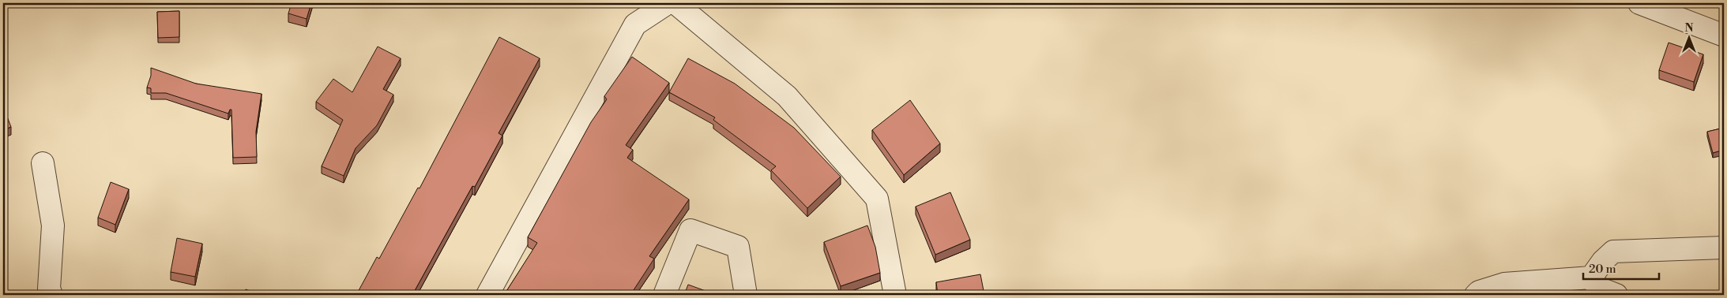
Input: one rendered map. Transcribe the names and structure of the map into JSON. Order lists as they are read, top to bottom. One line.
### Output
{"scale_bar":"20 m","north":"top"}
